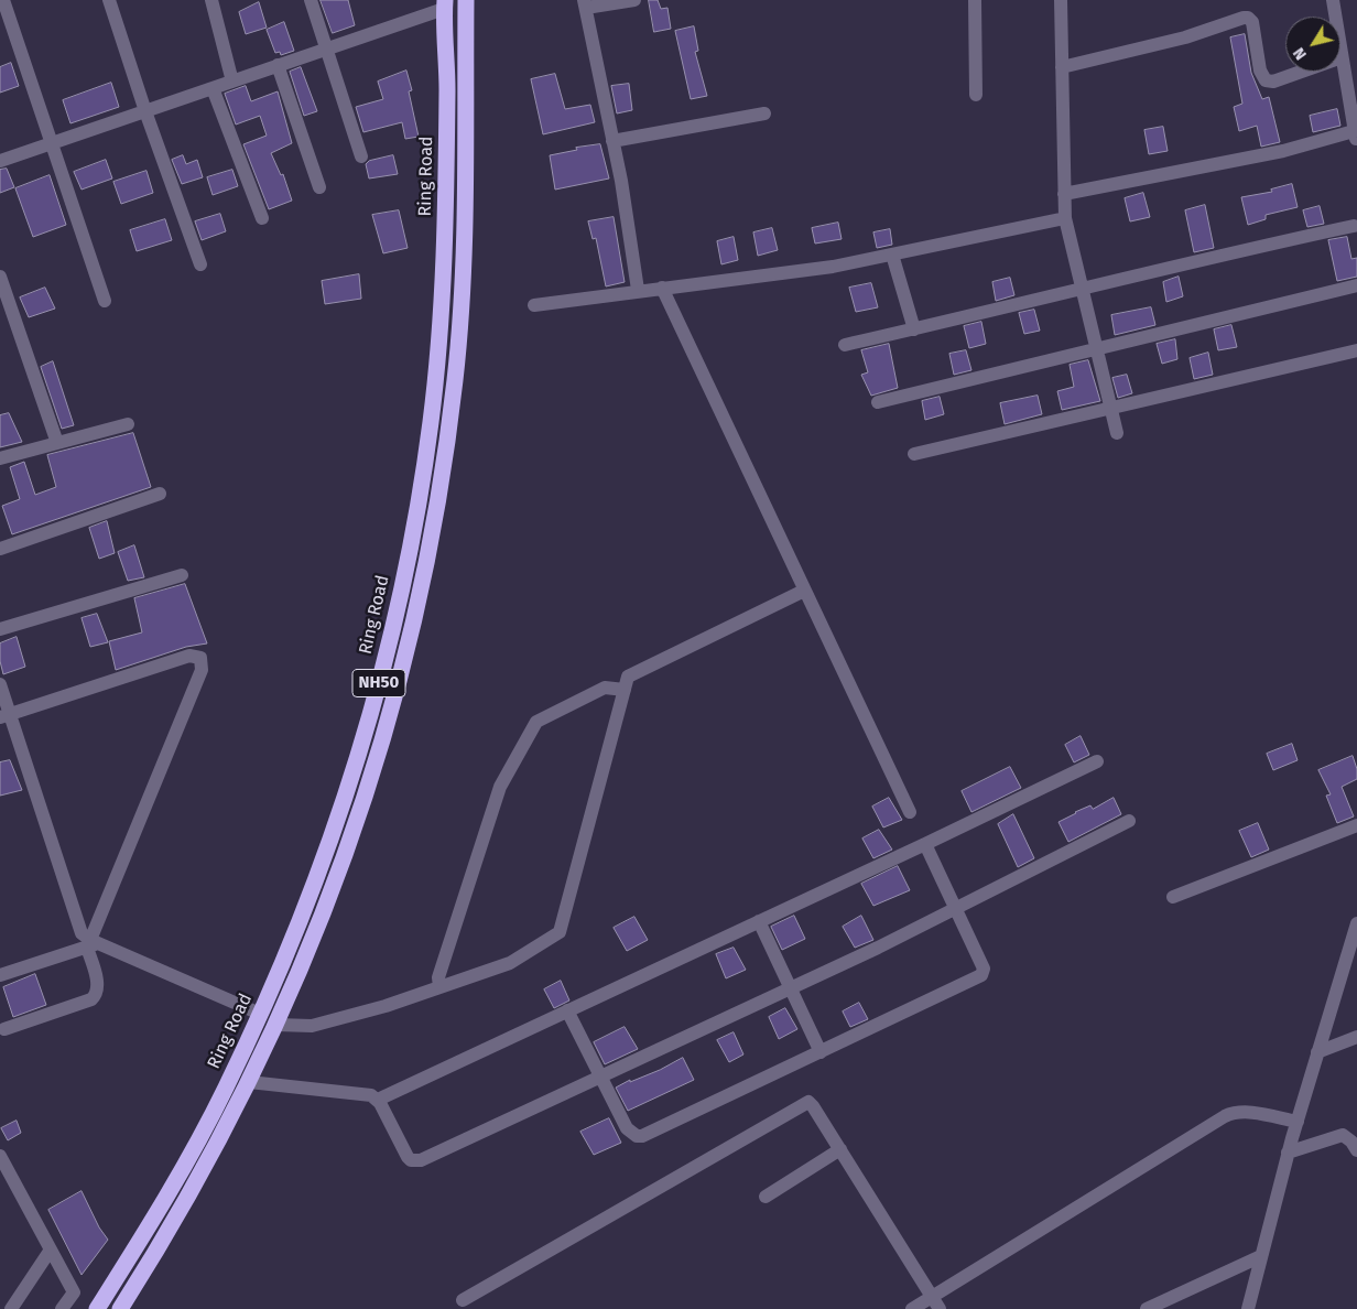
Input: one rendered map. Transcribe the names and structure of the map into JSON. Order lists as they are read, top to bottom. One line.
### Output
{"streets":{"highway":["Ring Road","NH50"]},"north":"bottom left"}
